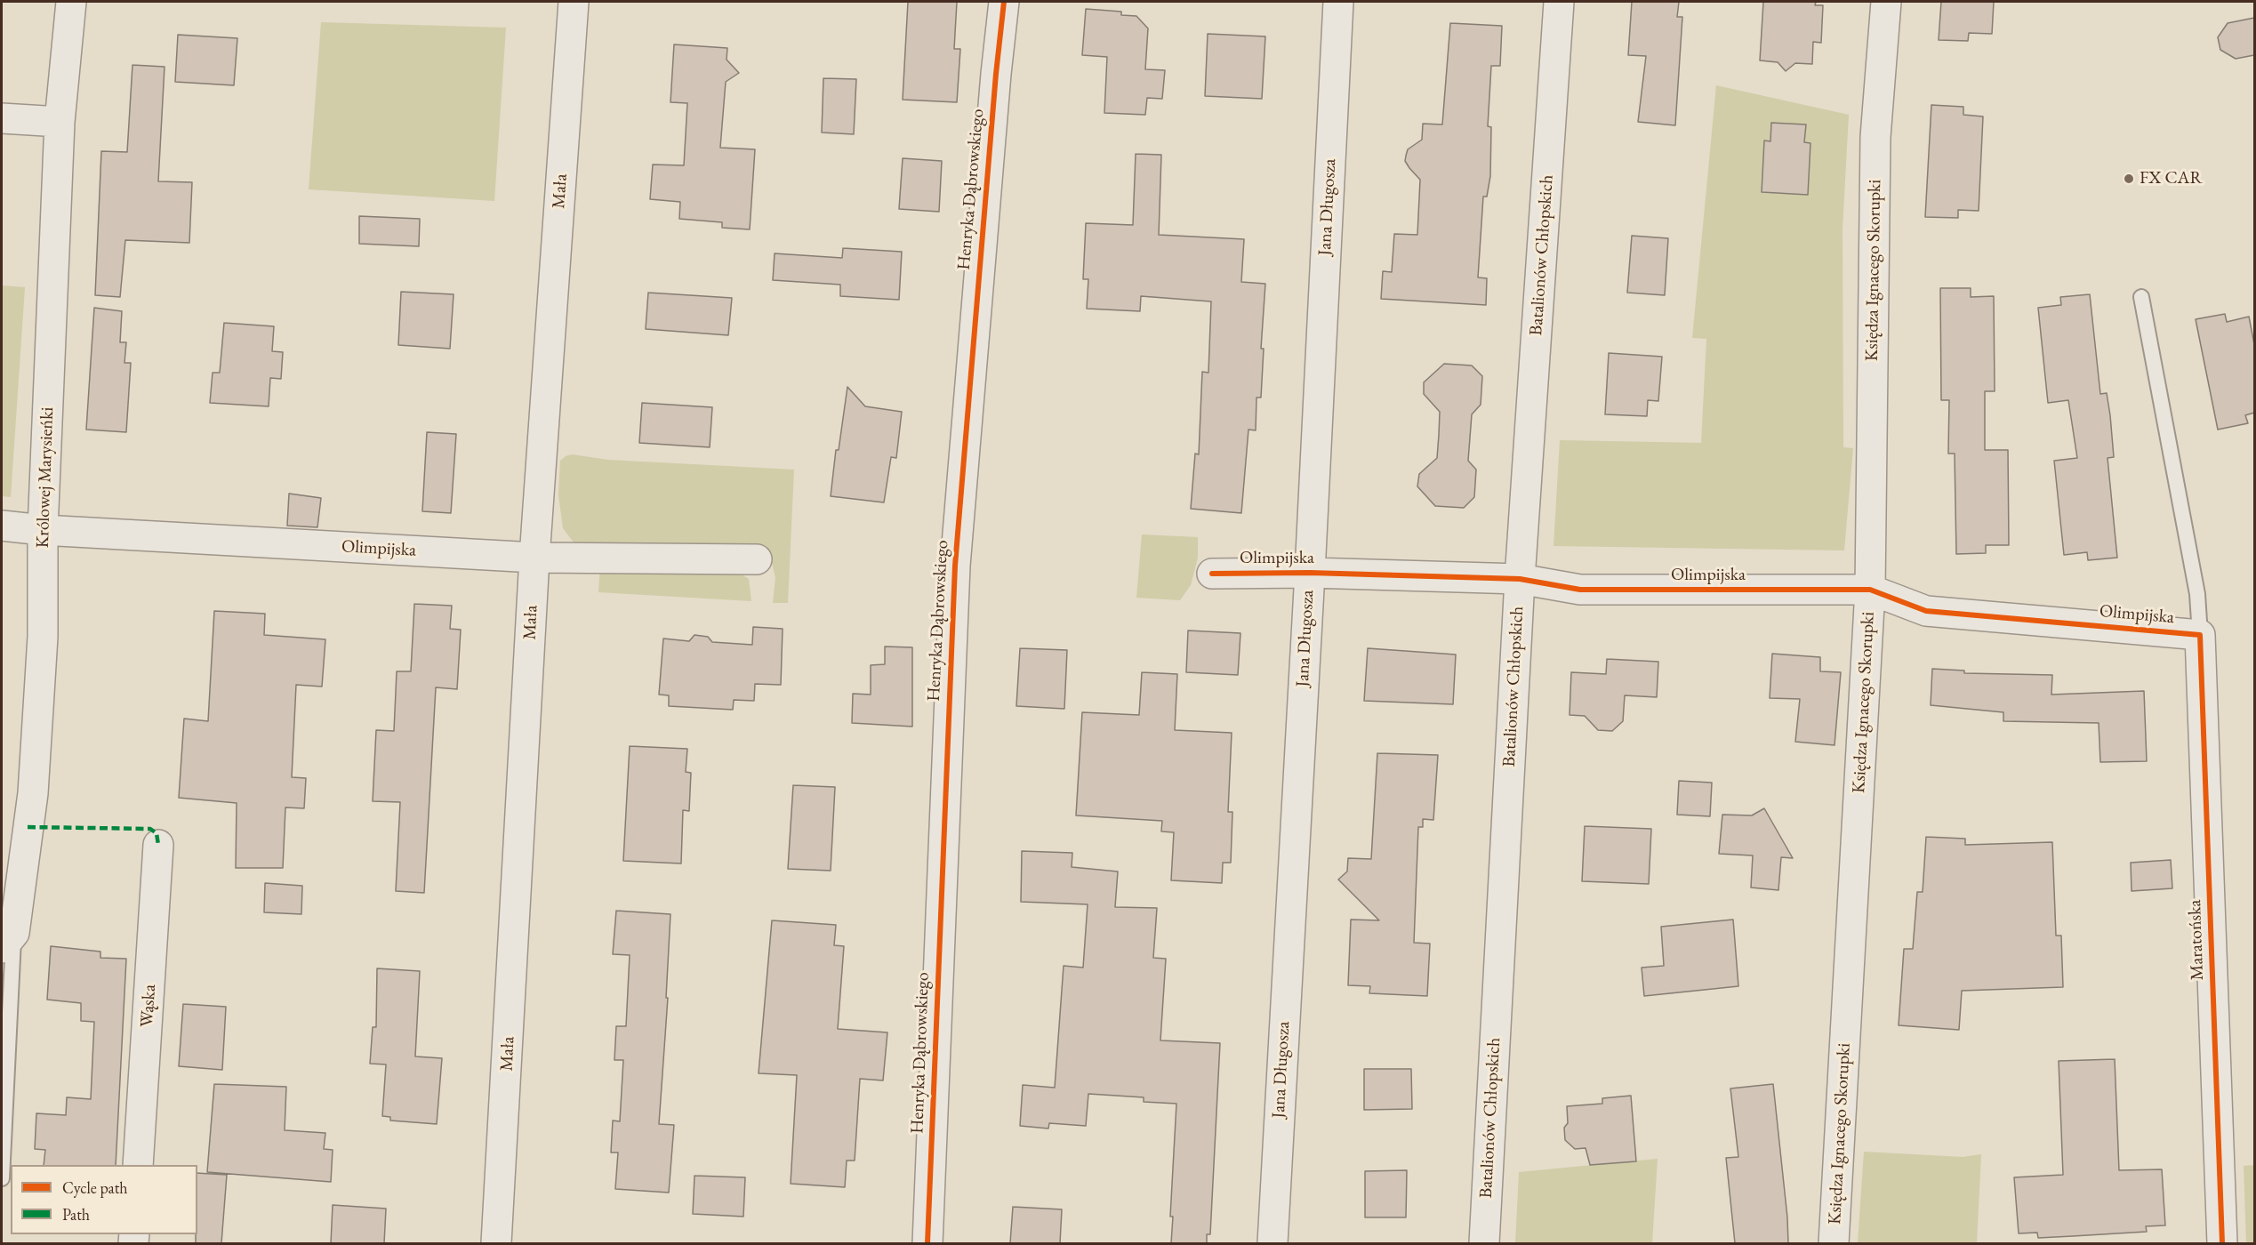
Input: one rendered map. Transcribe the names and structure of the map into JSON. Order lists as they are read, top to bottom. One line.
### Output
{"streets":{"street":["Henryka Dąbrowskiego","Mała","Jana Długosza","Batalionów Chłopskich","Księdza Ignacego Skorupki","Królowej Marysieńki","Olimpijska","Maratońska","Wąska"]},"crossings":[["Mała","Olimpijska"],["Jana Długosza","Olimpijska"],["Batalionów Chłopskich","Olimpijska"],["Księdza Ignacego Skorupki","Olimpijska"],["Królowej Marysieńki","Olimpijska"],["Olimpijska","Maratońska"]],"places":["FX CAR"],"legend":["Cycle path","Path"]}
